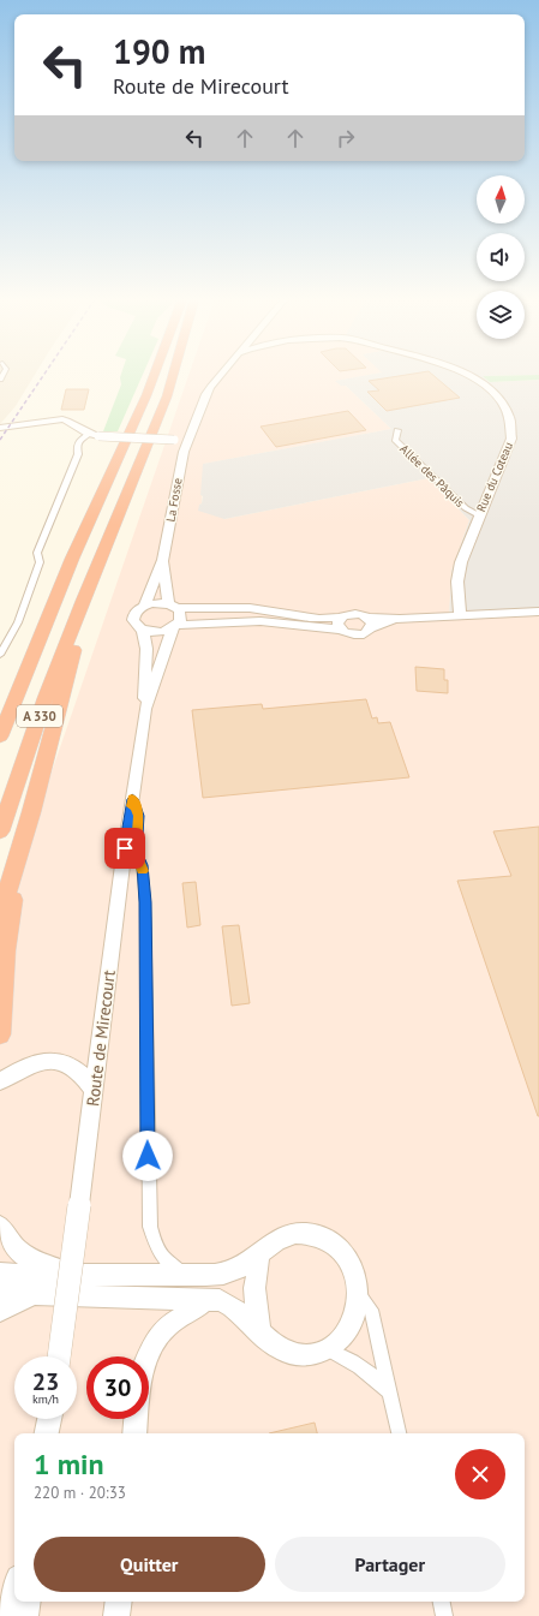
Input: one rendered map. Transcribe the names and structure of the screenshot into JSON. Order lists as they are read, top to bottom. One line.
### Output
{"streets":{"highway":["A 330"],"street":["Allée des Pâquis","Rue du Coteau","La Fosse","Route de Mirecourt"]},"crossings":[["Allée des Pâquis","Rue du Coteau"],["La Fosse","Route de Mirecourt"]],"north":"top","page":{"turn":["190 m","Route de Mirecourt"],"speed":"23 km/h","limit":"30","heading":["1 min","220 m · 20:33"],"buttons":["Quitter","Partager"]}}
